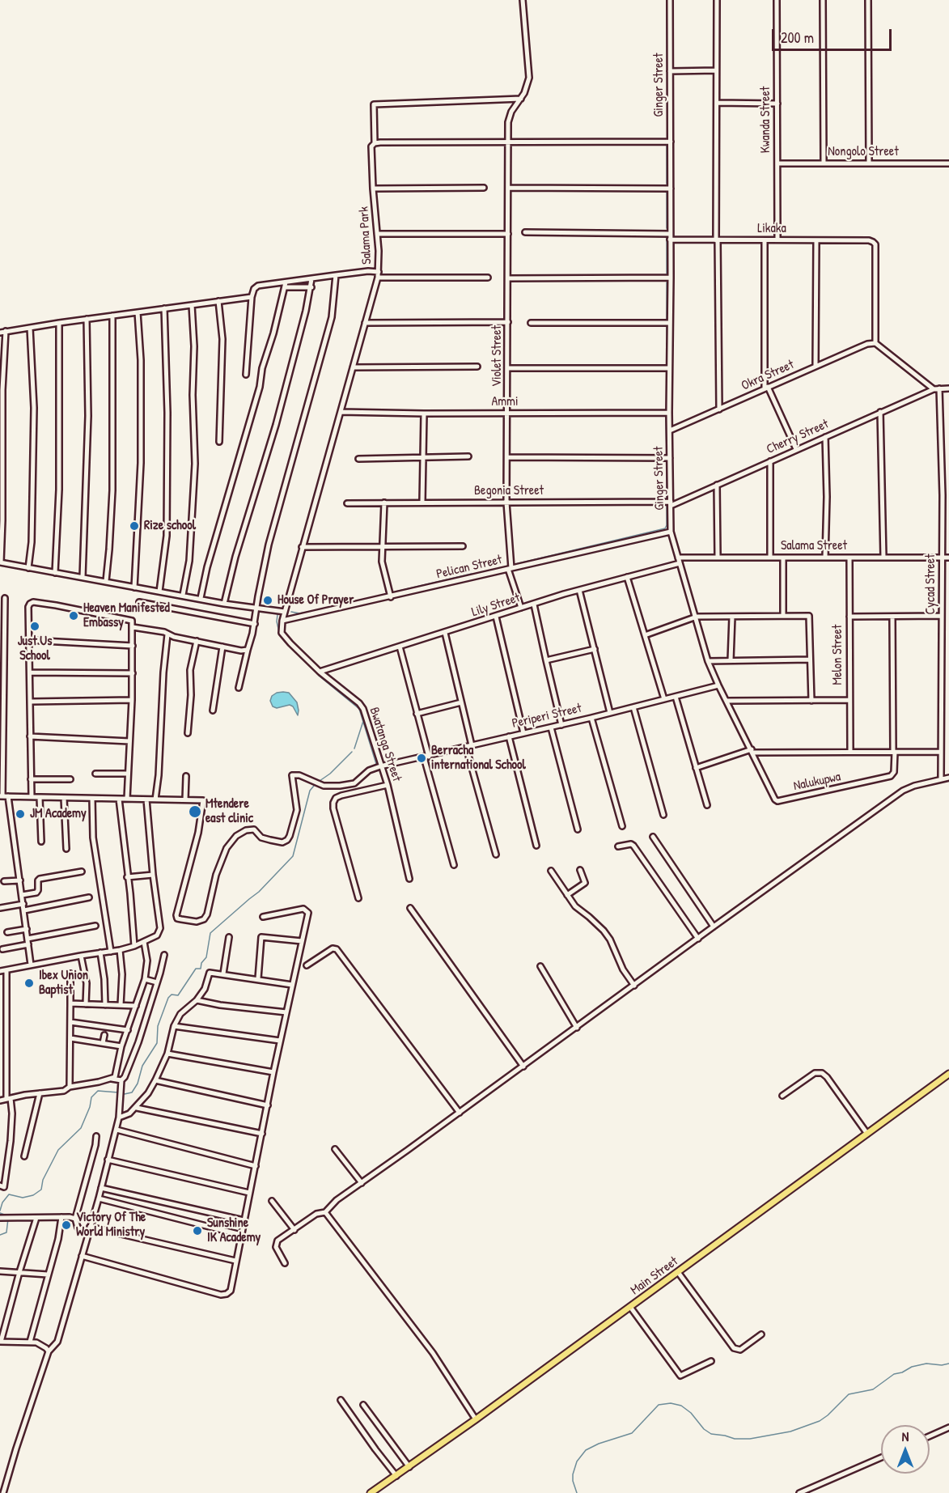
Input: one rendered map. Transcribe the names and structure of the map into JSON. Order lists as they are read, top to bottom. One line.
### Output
{"streets":{"main road":["Main Street"],"street":["Ginger Street","Kwanda Street","Nongolo Street","Likaka","Salama Park","Violet Street","Okra Street","Ammi","Cherry Street","Begonia Street","Salama Street","Pelican Street","Cycad Street","Lily Street","Melon Street","Periperi Street","Bwatanga Street","Nalukupwa"]},"crossings":[["Ginger Street","Likaka"],["Ginger Street","Okra Street"],["Ginger Street","Ammi"],["Ginger Street","Cherry Street"],["Ginger Street","Begonia Street"],["Ginger Street","Salama Street"],["Ginger Street","Pelican Street"],["Ginger Street","Lily Street"],["Ginger Street","Periperi Street"],["Ginger Street","Nalukupwa"],["Kwanda Street","Nongolo Street"],["Kwanda Street","Likaka"],["Likaka","Okra Street"],["Salama Park","Violet Street"],["Salama Park","Ammi"],["Violet Street","Ammi"],["Violet Street","Begonia Street"],["Violet Street","Pelican Street"],["Violet Street","Lily Street"],["Cherry Street","Begonia Street"],["Cherry Street","Cycad Street"],["Salama Street","Cycad Street"],["Salama Street","Melon Street"],["Pelican Street","Bwatanga Street"],["Lily Street","Bwatanga Street"],["Periperi Street","Bwatanga Street"]],"places":["Rize school","House Of Prayer","Heaven Manifested Embassy","Just Us School","Berracha international School","Mtendere east clinic","JM Academy","Ibex Union Baptist","Victory Of The World Ministry","Sunshine IK Academy"],"scale_bar":"200 m","north":"top"}
